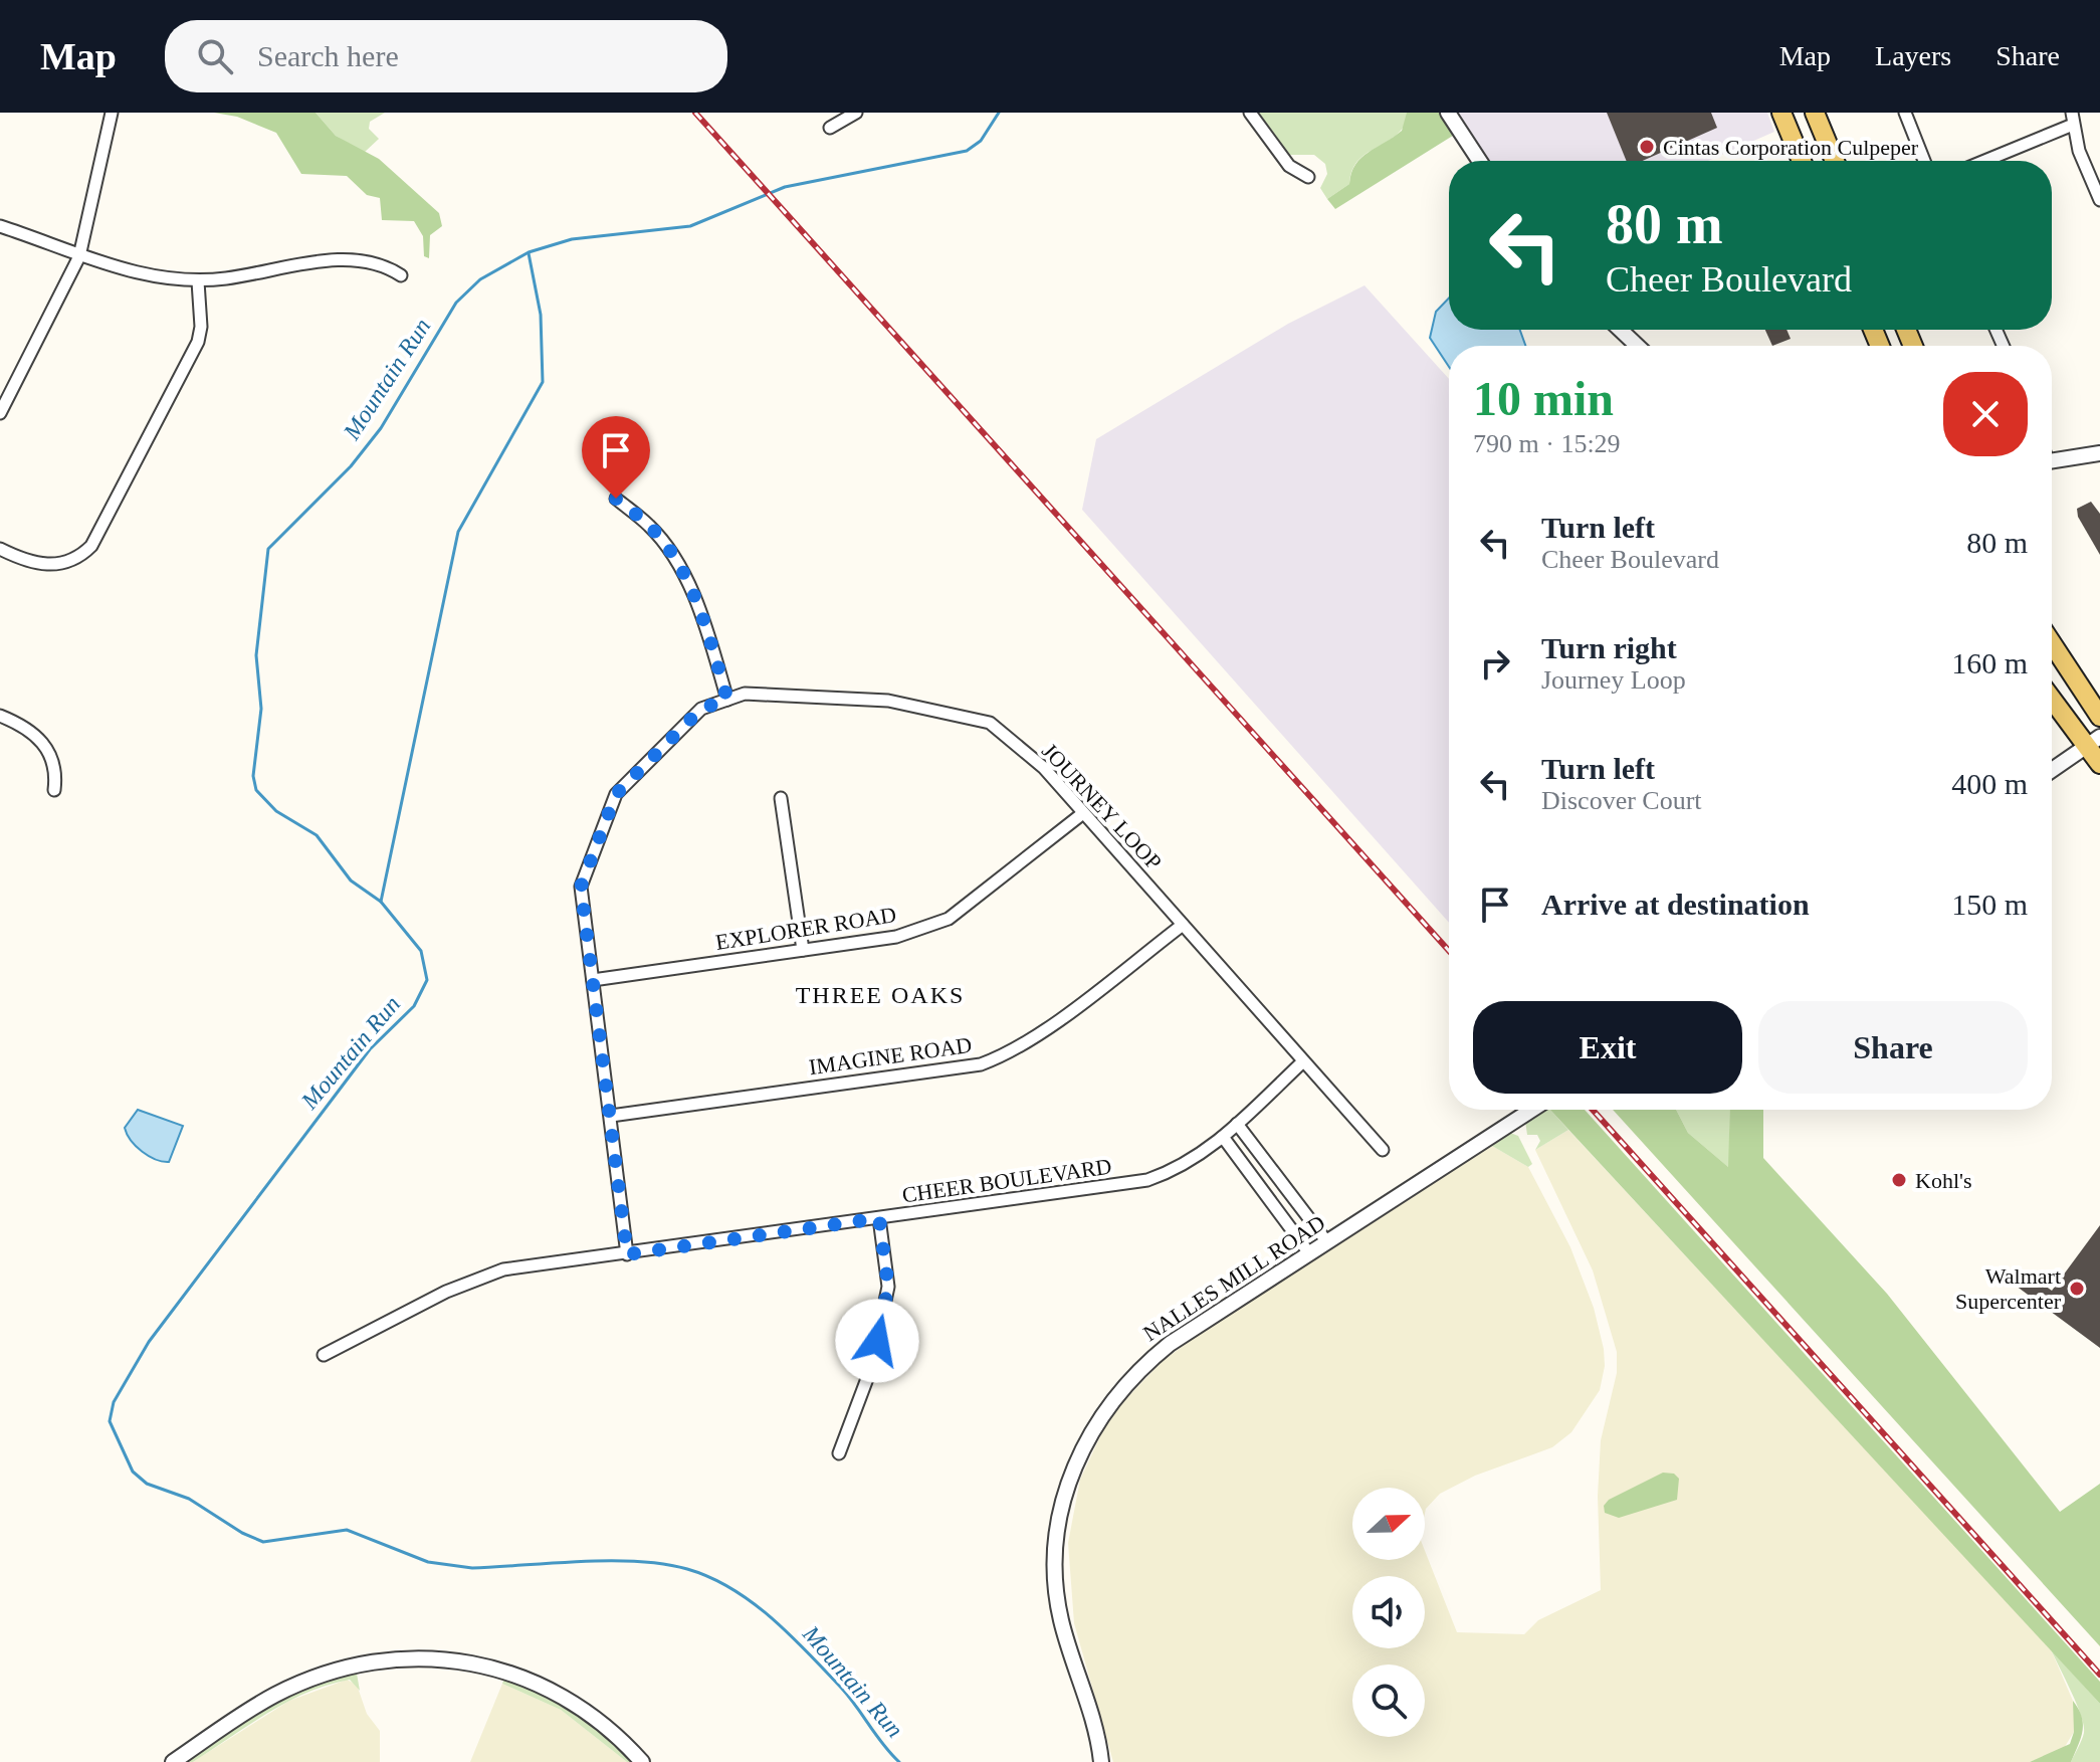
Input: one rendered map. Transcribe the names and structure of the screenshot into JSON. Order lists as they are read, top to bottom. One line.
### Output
{"streets":{"street":["JOURNEY LOOP","EXPLORER ROAD","IMAGINE ROAD","CHEER BOULEVARD","NALLES MILL ROAD"]},"crossings":[["JOURNEY LOOP","EXPLORER ROAD"],["JOURNEY LOOP","IMAGINE ROAD"],["JOURNEY LOOP","CHEER BOULEVARD"]],"districts":["THREE OAKS"],"water":["Mountain Run"],"places":["Cintas Corporation Culpeper","Kohl's","Walmart Supercenter"],"north":"right","page":{"header":"Map","search":"Search here","nav":["Map","Layers","Share"],"turn":["80 m","Cheer Boulevard"],"heading":["10 min","790 m · 15:29"],"list":[{"name":"Turn left","note":"Cheer Boulevard","value":"80 m"},{"name":"Turn right","note":"Journey Loop","value":"160 m"},{"name":"Turn left","note":"Discover Court","value":"400 m"},{"name":"Arrive at destination","value":"150 m"}],"buttons":["Exit","Share"]}}
